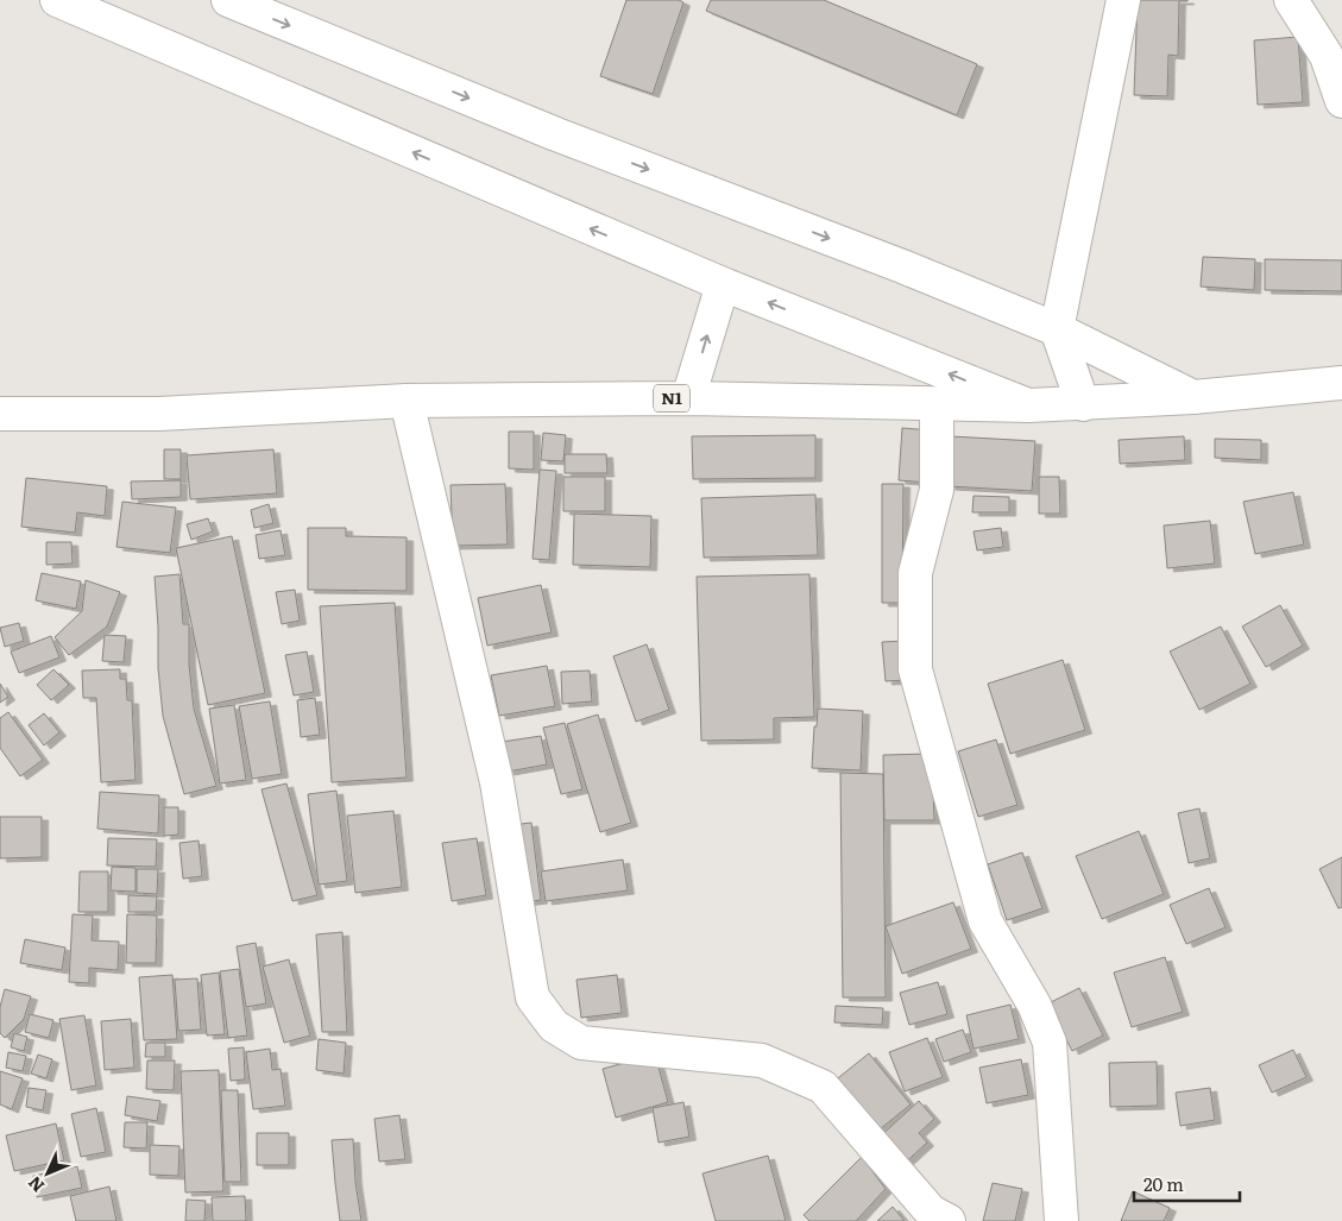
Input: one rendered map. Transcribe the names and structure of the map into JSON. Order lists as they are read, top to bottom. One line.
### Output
{"streets":{"main road":["N1"]},"scale_bar":"20 m","north":"bottom left"}
